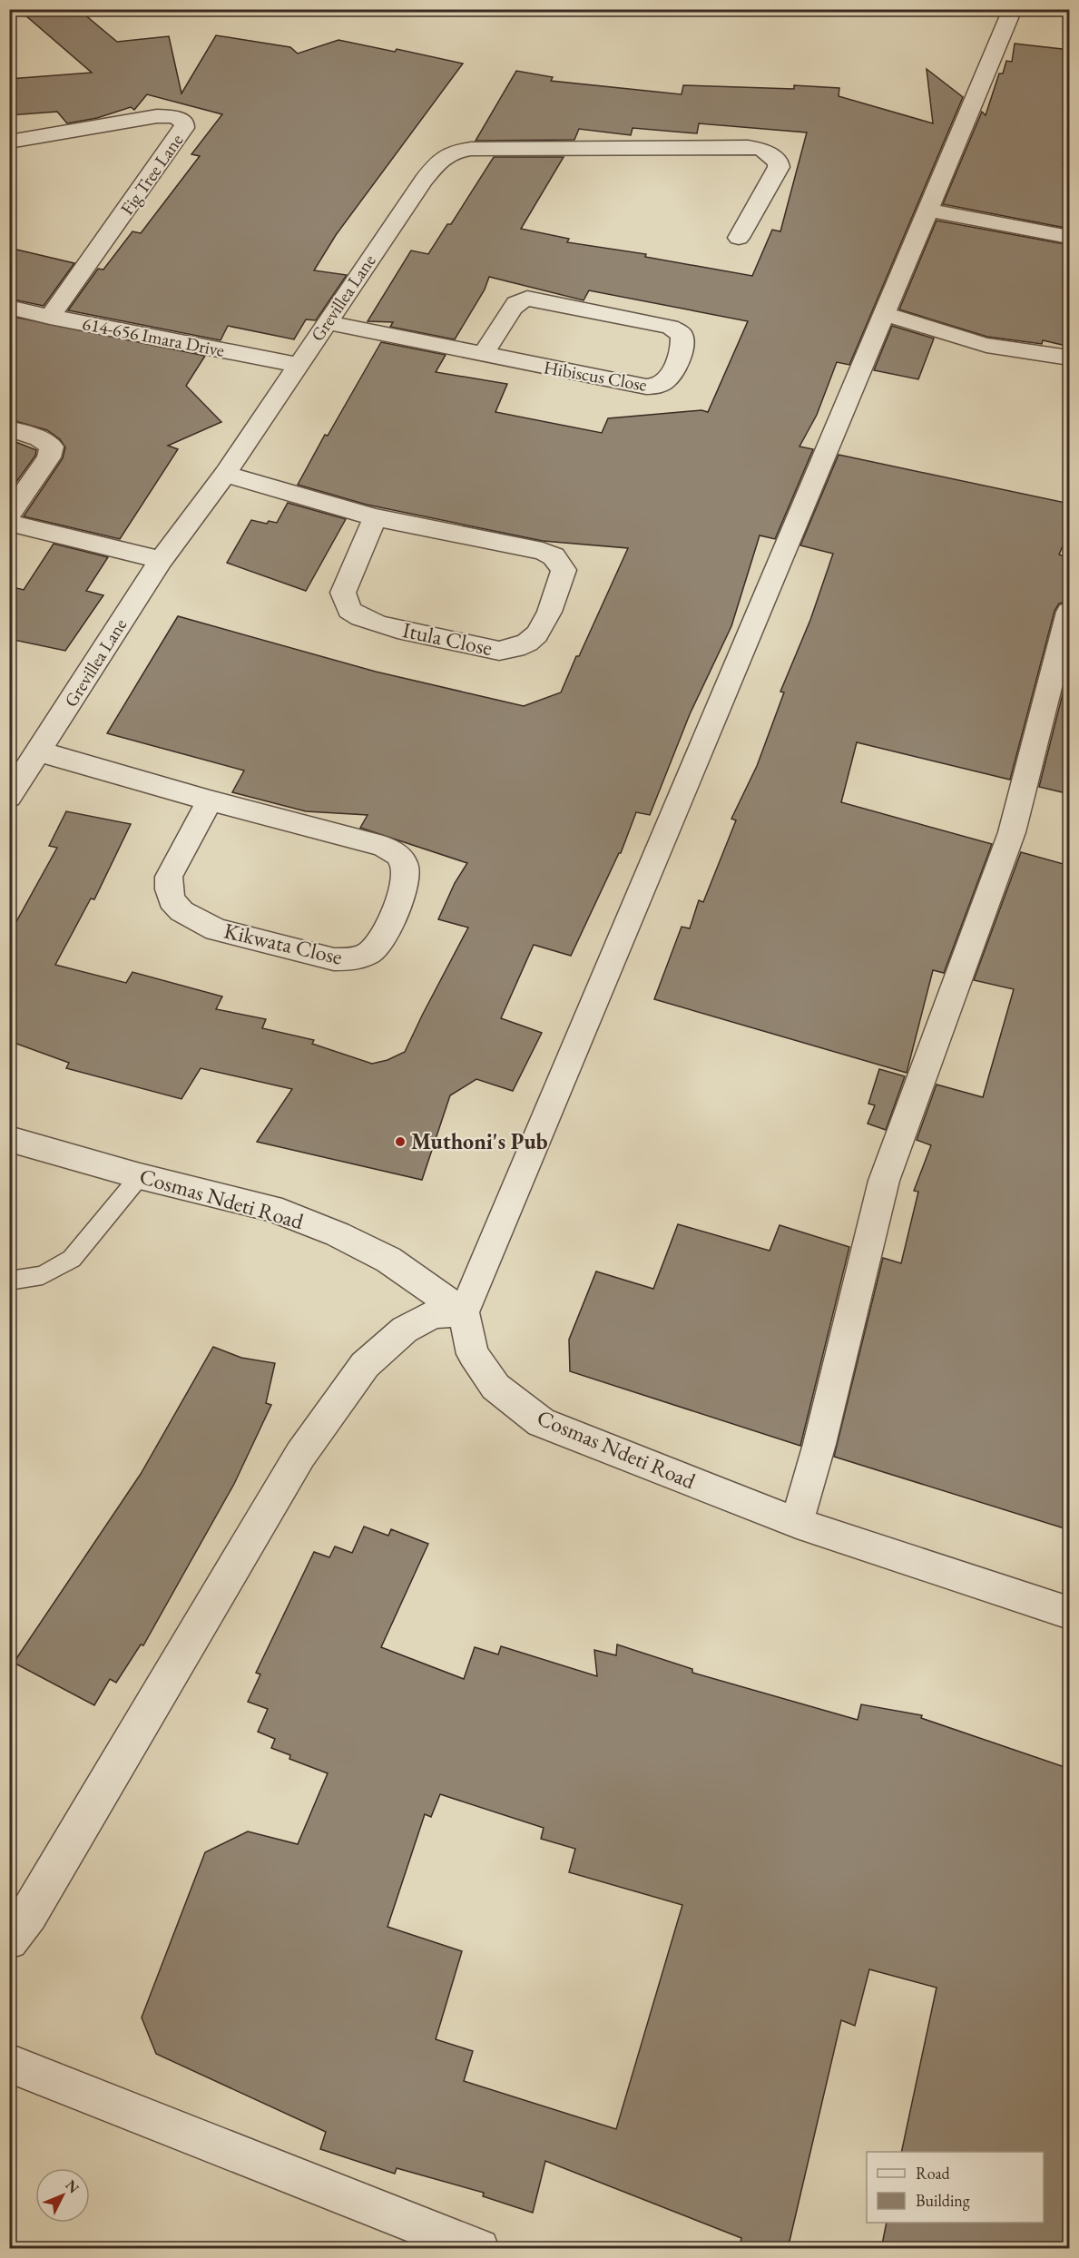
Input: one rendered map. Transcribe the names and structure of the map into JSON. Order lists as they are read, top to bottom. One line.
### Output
{"streets":{"street":["Fig Tree Lane","Grevillea Lane","614-656 Imara Drive","Hibiscus Close","Itula Close","Kikwata Close","Cosmas Ndeti Road"]},"crossings":[["Fig Tree Lane","614-656 Imara Drive"],["Grevillea Lane","614-656 Imara Drive"],["Grevillea Lane","Kikwata Close"]],"places":["Muthoni's Pub"],"legend":["Road","Building"],"north":"top right"}
